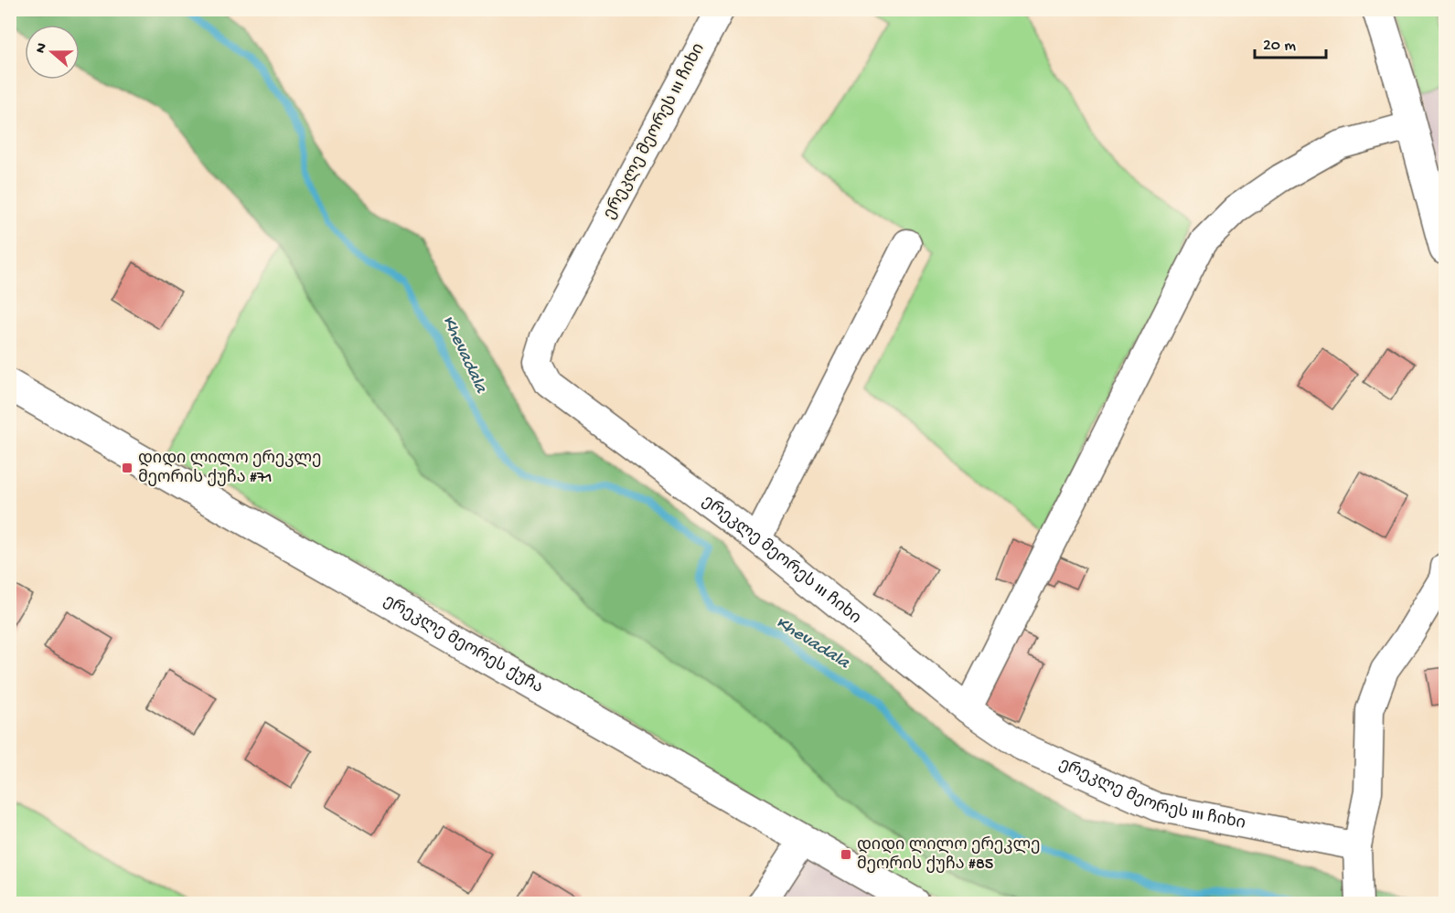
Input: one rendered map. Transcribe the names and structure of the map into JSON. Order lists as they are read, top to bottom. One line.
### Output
{"streets":{"street":["ერეკლე მეორეს III ჩიხი","ერეკლე მეორეს ქუჩა"]},"water":["Khevadala"],"places":{"transit":["დიდი ლილო ერეკლე მეორის ქუჩა #71","დიდი ლილო ერეკლე მეორის ქუჩა #85"]},"scale_bar":"20 m","north":"left"}
